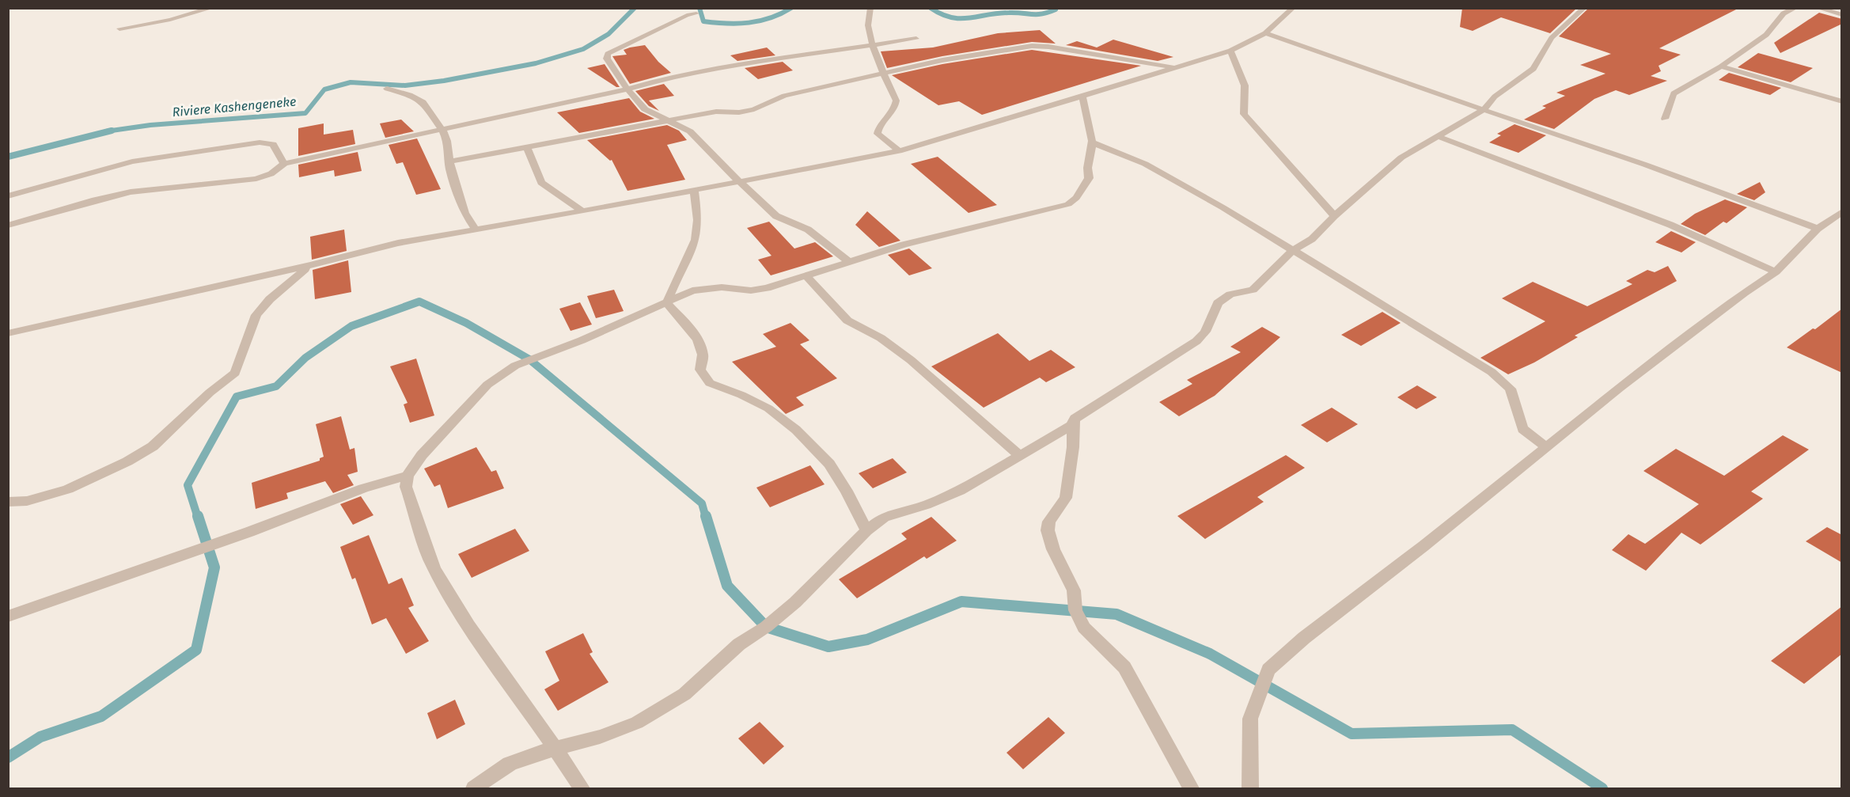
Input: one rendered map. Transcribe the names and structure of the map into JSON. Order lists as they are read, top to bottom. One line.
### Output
{"water":["Riviere Kashengeneke"]}
